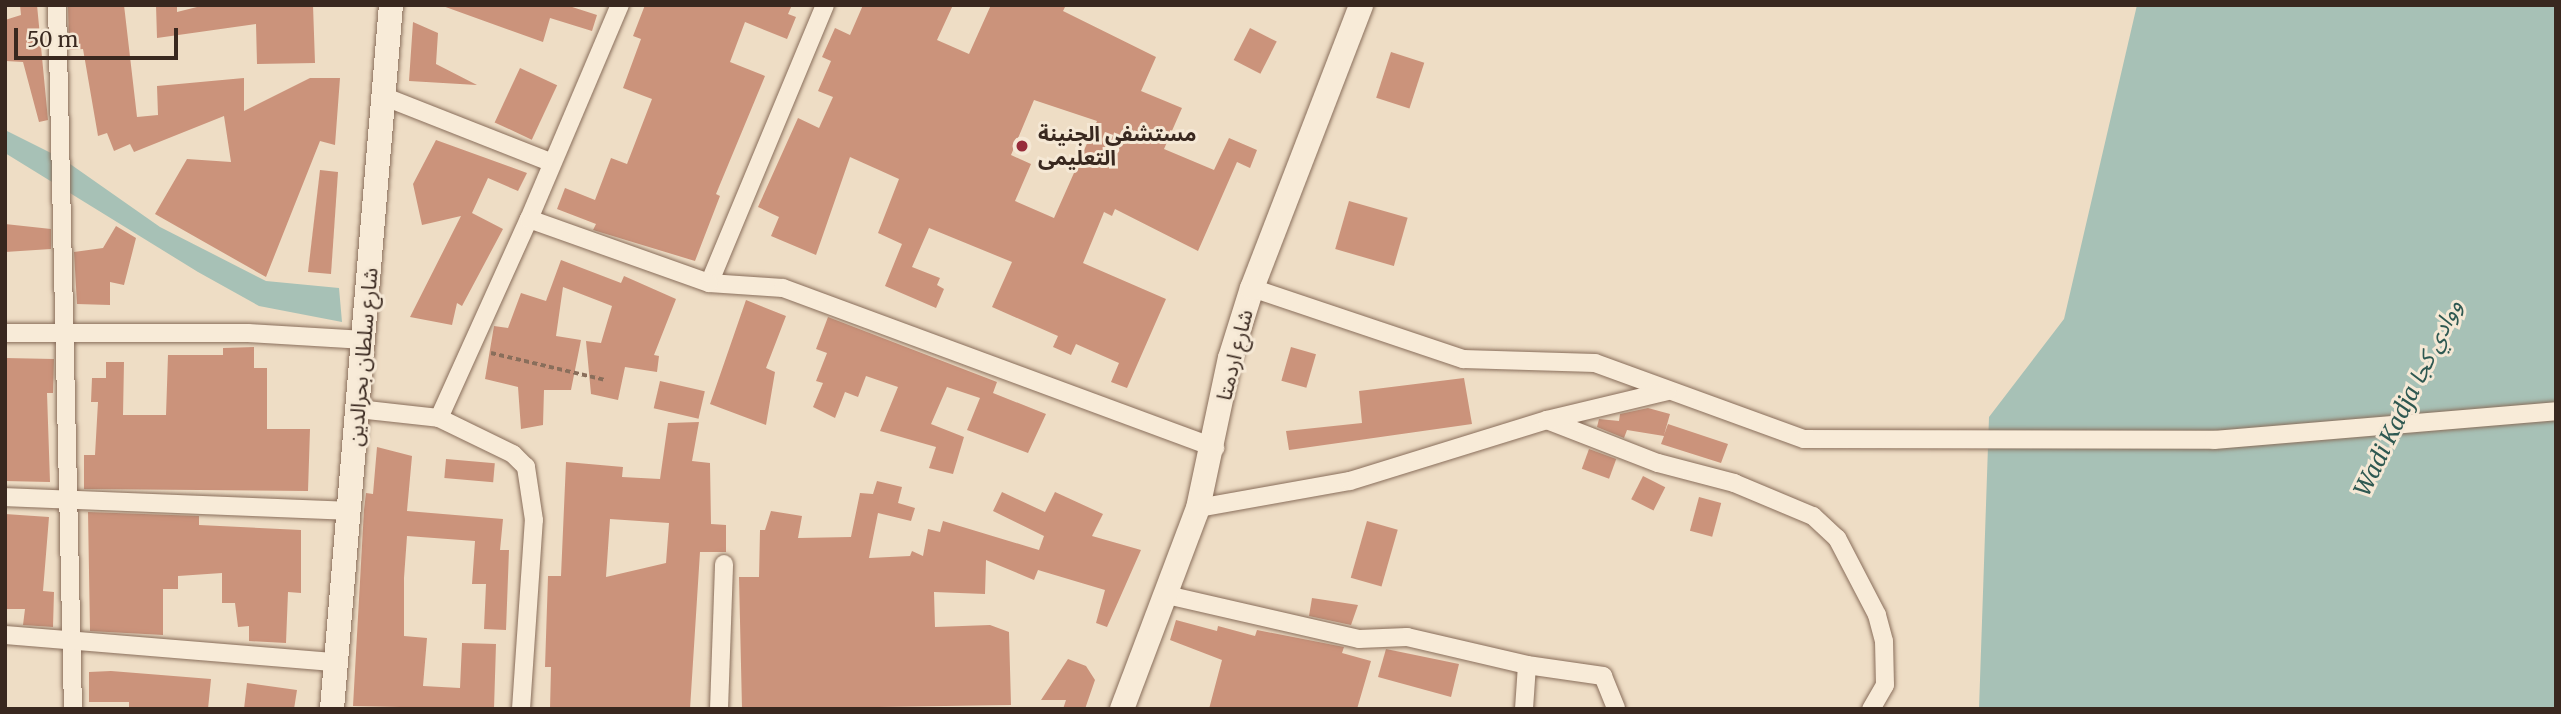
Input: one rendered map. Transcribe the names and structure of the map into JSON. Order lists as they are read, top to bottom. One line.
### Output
{"streets":{"main road":["شارع اردمتا","شارع سلطان بحرالدين"]},"water":["Wadi Kadja ووادي كجا"],"places":["مستشفي الجنينة التعليمى"],"scale_bar":"50 m"}
